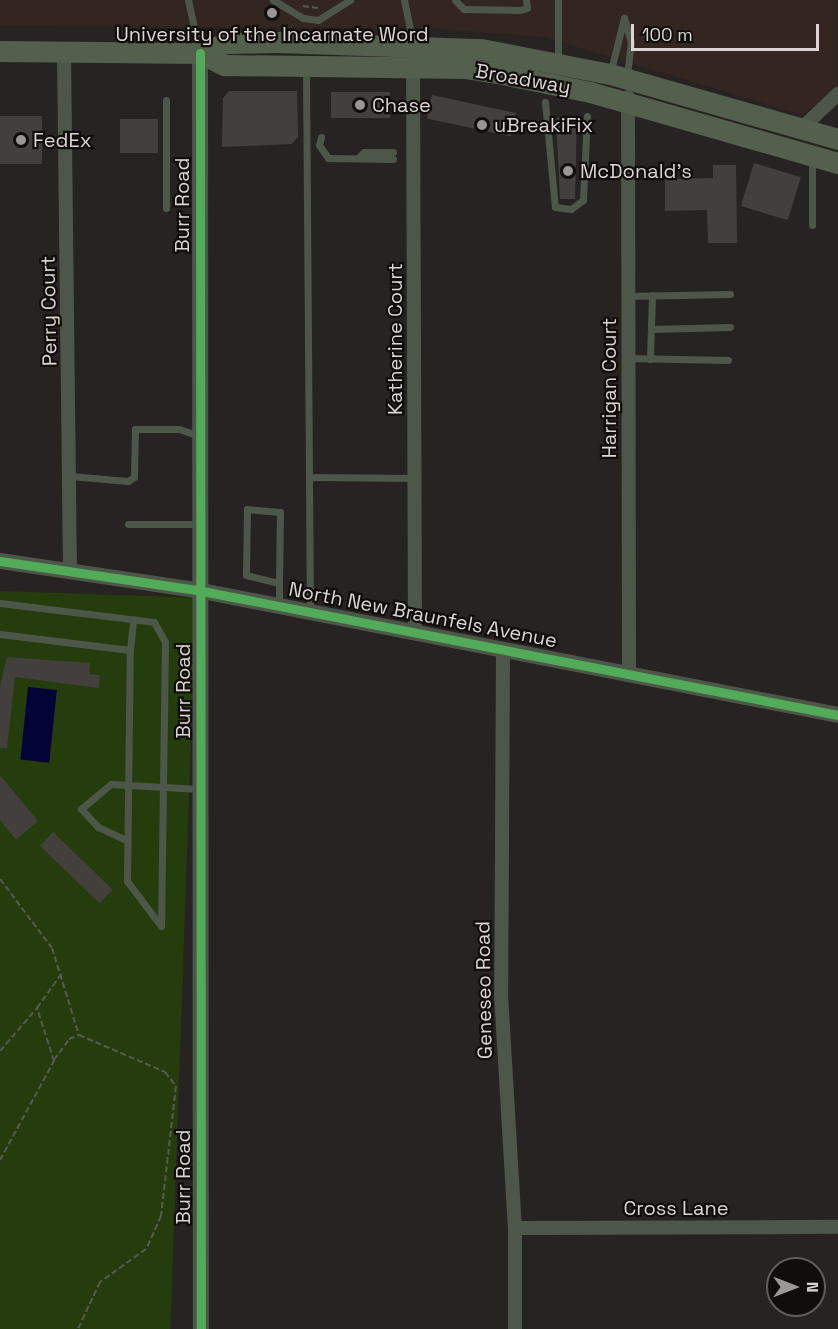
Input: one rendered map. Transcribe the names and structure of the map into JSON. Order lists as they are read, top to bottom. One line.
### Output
{"streets":{"main road":["Broadway"],"street":["Burr Road","Perry Court","Katherine Court","Harrigan Court","North New Braunfels Avenue","Geneseo Road","Cross Lane"]},"crossings":[["Broadway","Burr Road"],["Broadway","Perry Court"],["Broadway","Katherine Court"],["Broadway","Harrigan Court"],["Burr Road","North New Braunfels Avenue"],["Perry Court","North New Braunfels Avenue"],["Katherine Court","North New Braunfels Avenue"],["Harrigan Court","North New Braunfels Avenue"],["North New Braunfels Avenue","Geneseo Road"],["Geneseo Road","Cross Lane"]],"places":["University of the Incarnate Word","Chase","uBreakiFix","FedEx","McDonald's"],"scale_bar":"100 m","north":"right"}
